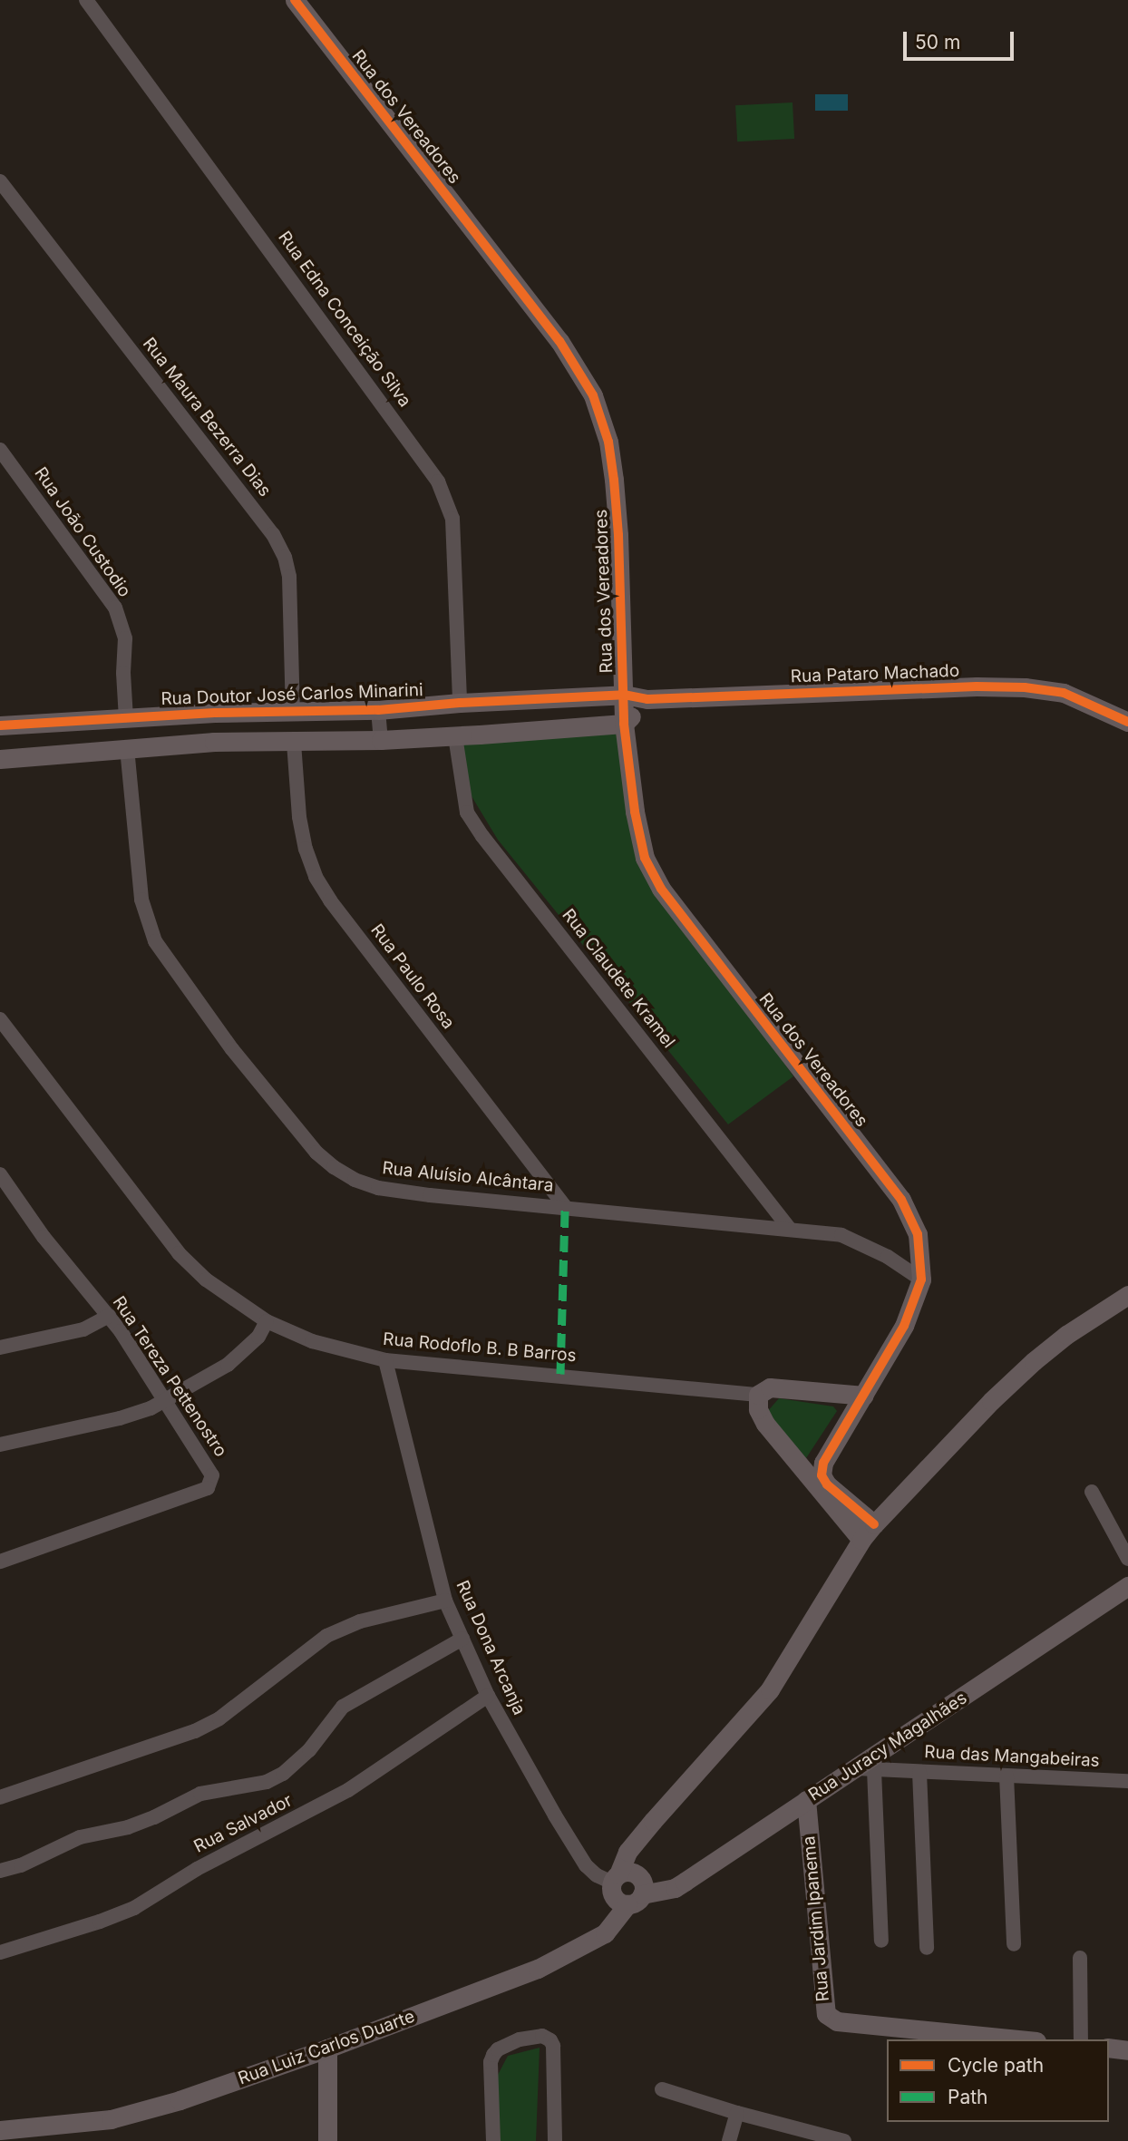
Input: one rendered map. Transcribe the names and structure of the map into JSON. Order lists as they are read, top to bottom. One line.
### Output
{"streets":{"street":["Rua dos Vereadores","Rua Edna Conceição Silva","Rua Maura Bezerra Dias","Rua João Custodio","Rua Pataro Machado","Rua Doutor José Carlos Minarini","Rua Paulo Rosa","Rua Claudete Kramel","Rua Aluísio Alcântara","Rua Rodoflo B. B Barros","Rua Tereza Pettenostro","Rua Dona Arcanja","Rua Juracy Magalhães","Rua das Mangabeiras","Rua Salvador","Rua Jardim Ipanema","Rua Luiz Carlos Duarte"]},"crossings":[["Rua dos Vereadores","Rua Pataro Machado"],["Rua dos Vereadores","Rua Doutor José Carlos Minarini"],["Rua dos Vereadores","Rua Aluísio Alcântara"],["Rua Edna Conceição Silva","Rua Doutor José Carlos Minarini"],["Rua Maura Bezerra Dias","Rua Doutor José Carlos Minarini"],["Rua João Custodio","Rua Doutor José Carlos Minarini"],["Rua Pataro Machado","Rua Doutor José Carlos Minarini"],["Rua Paulo Rosa","Rua Aluísio Alcântara"],["Rua Claudete Kramel","Rua Aluísio Alcântara"],["Rua Rodoflo B. B Barros","Rua Dona Arcanja"],["Rua Dona Arcanja","Rua Salvador"],["Rua Juracy Magalhães","Rua das Mangabeiras"],["Rua Juracy Magalhães","Rua Jardim Ipanema"],["Rua Juracy Magalhães","Rua Luiz Carlos Duarte"]],"legend":["Cycle path","Path"],"scale_bar":"50 m"}
